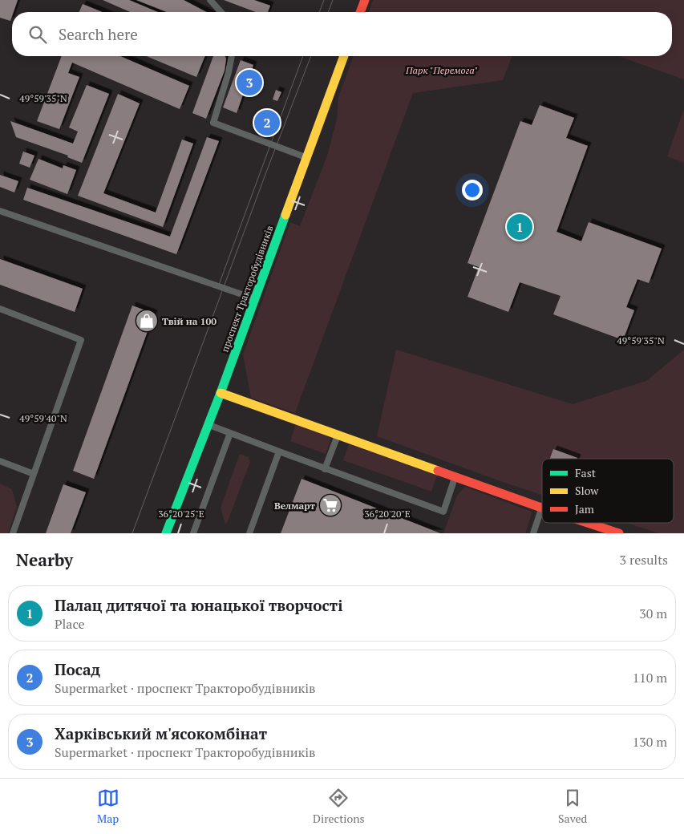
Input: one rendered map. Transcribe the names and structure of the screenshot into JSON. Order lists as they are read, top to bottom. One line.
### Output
{"streets":{"main road":["проспект Тракторобудівників"]},"parks":["Парк \"Перемога\""],"places":{"shop":["Твій на 100"],"supermarket":["Велмарт"]},"legend":["Fast","Slow","Jam"],"page":{"search":"Search here","pins":["3","2","1"],"heading":["Nearby","3 results"],"list":[{"mark":"1","name":"Палац дитячої та юнацької творчості","note":"Place","value":"30 m"},{"mark":"2","name":"Посад","note":"Supermarket · проспект Тракторобудівників","value":"110 m"},{"mark":"3","name":"Харківський м'ясокомбінат","note":"Supermarket · проспект Тракторобудівників","value":"130 m"}],"nav":["Map","Directions","Saved"]},"coordinates":["49°59'35\"N","49°59'40\"N","36°20'25\"E","36°20'20\"E"]}
